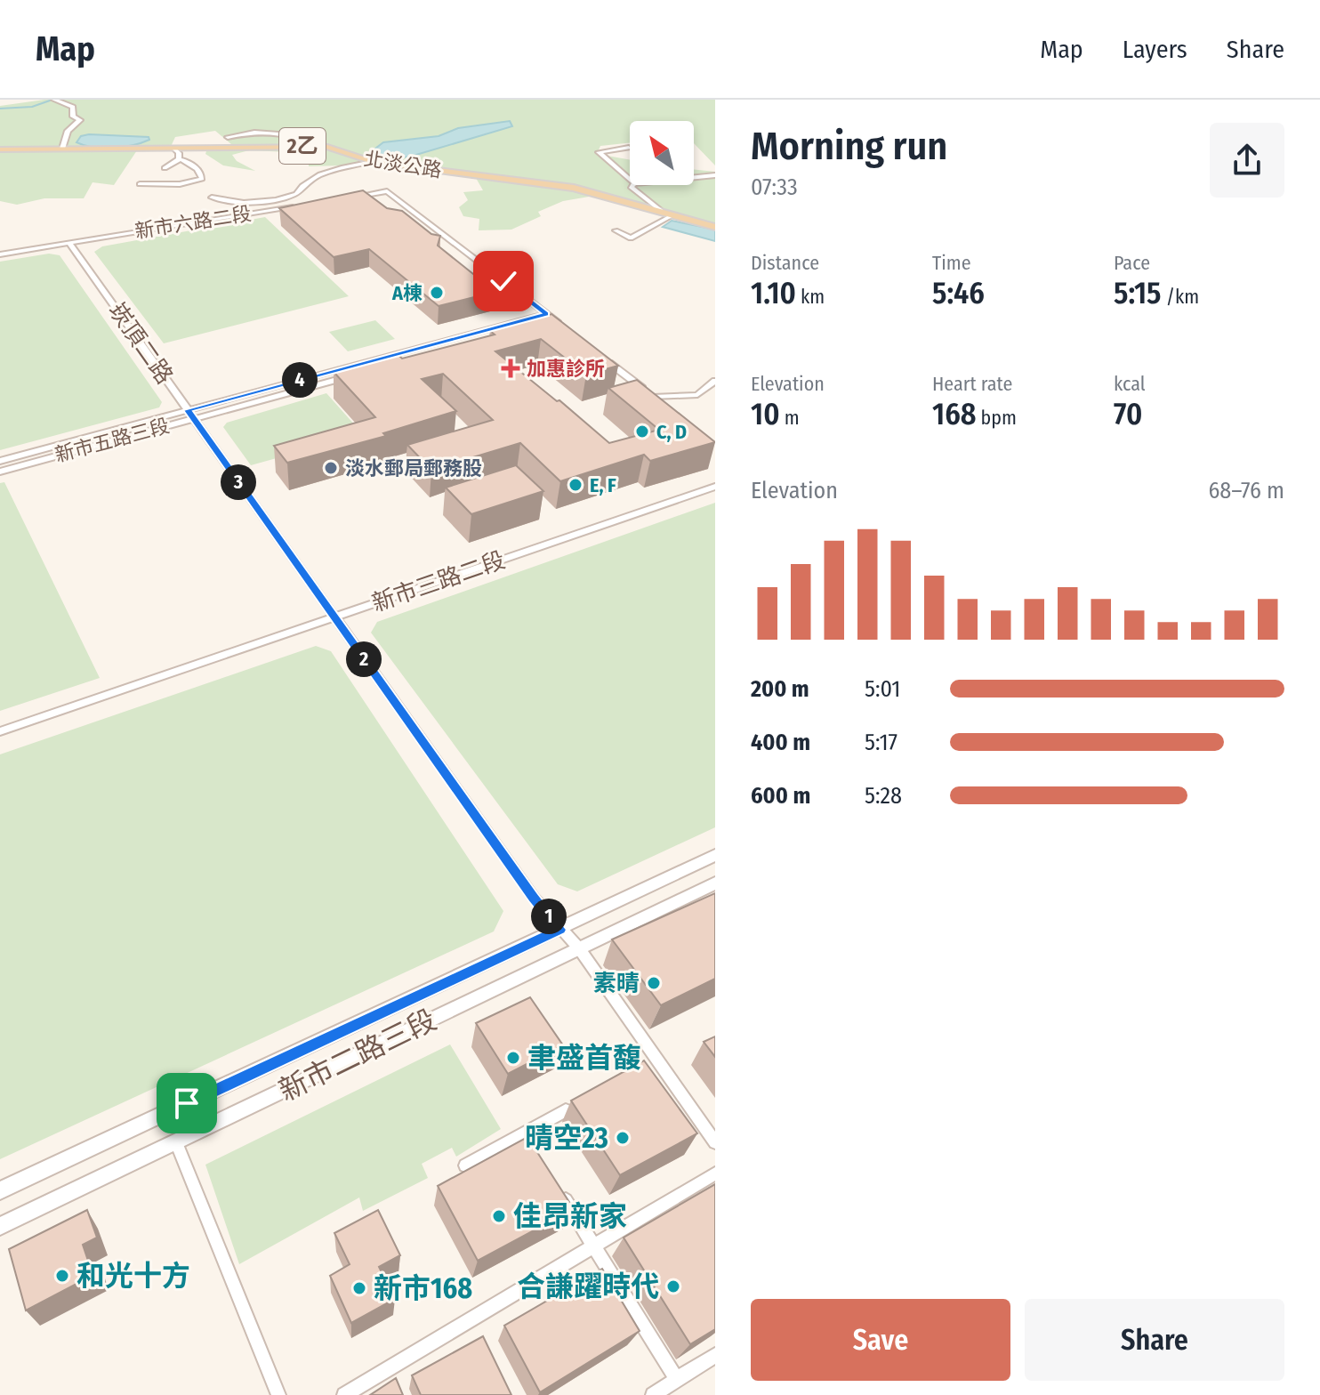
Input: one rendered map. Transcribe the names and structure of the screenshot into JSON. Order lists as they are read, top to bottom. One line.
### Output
{"streets":{"main road":["2乙","北淡公路"],"street":["新市六路二段","崁頂二路","新市五路三段","新市三路二段","新市二路三段"]},"crossings":[["新市六路二段","崁頂二路"],["崁頂二路","新市五路三段"],["崁頂二路","新市三路二段"],["崁頂二路","新市二路三段"]],"places":{"other":["A棟","C, D","淡水郵局郵務股","E, F","素晴","聿盛首馥","晴空23","佳昂新家","和光十方","合謙躍時代","新市168"],"health":["加惠診所"]},"north":"top left","page":{"header":"Map","nav":["Map","Layers","Share"],"heading":["Morning run","07:33"],"stats":[["Distance","1.10 km"],["Time","5:46"],["Pace","5:15 /km"],["Elevation","10 m"],["Heart rate","168 bpm"],["kcal","70"]],"pins":["4","3","2","1"],"chart":["Elevation","68–76 m"],"list":[{"name":"200 m","note":"5:01"},{"name":"400 m","note":"5:17"},{"name":"600 m","note":"5:28"}],"buttons":["Save","Share"]}}
